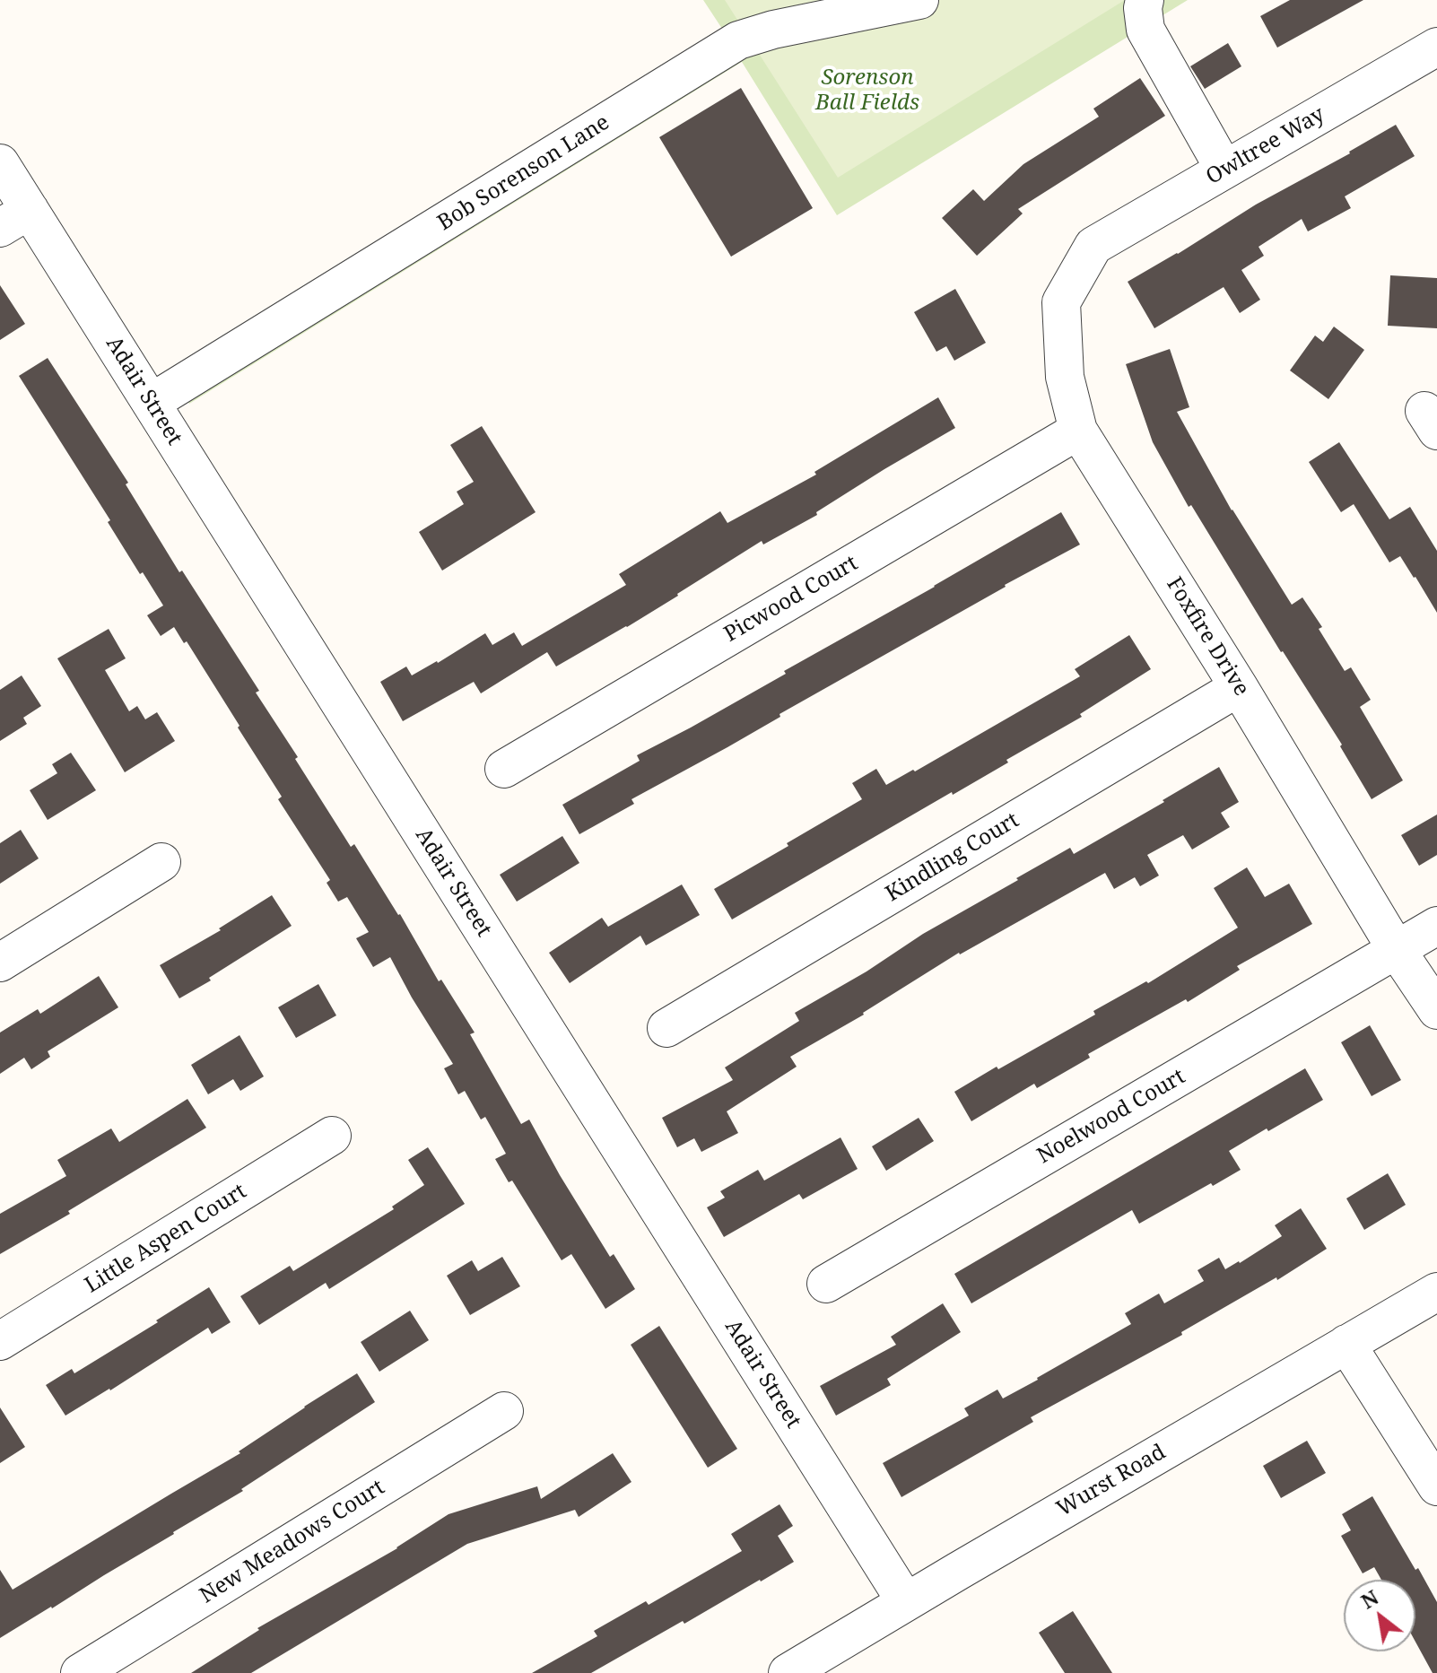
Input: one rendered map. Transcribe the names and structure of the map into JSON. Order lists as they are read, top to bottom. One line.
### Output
{"streets":{"street":["Owltree Way","Bob Sorenson Lane","Adair Street","Picwood Court","Foxfire Drive","Kindling Court","Noelwood Court","Little Aspen Court","Wurst Road","New Meadows Court"]},"crossings":[["Owltree Way","Foxfire Drive"],["Bob Sorenson Lane","Adair Street"],["Adair Street","Wurst Road"],["Picwood Court","Foxfire Drive"],["Foxfire Drive","Kindling Court"],["Foxfire Drive","Noelwood Court"]],"parks":["Sorenson Ball Fields"],"north":"top left"}
